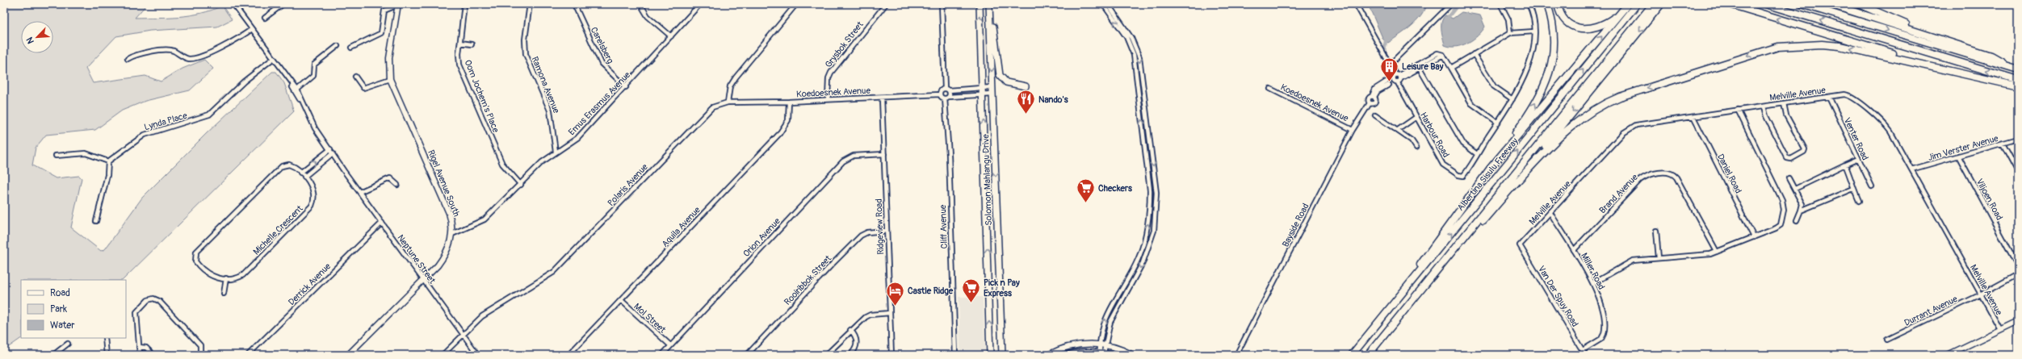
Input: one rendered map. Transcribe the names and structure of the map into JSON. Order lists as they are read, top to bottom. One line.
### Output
{"streets":{"highway":["Albertina Sisulu Freeway"],"main road":["Solomon Mahlangu Drive","Rigel Avenue South"],"street":["Grysbok Street","Carelsberg","Ramona Avenue","Koedoesnek Avenue","Melville Avenue","Oom Jochem's Place","Emus Erasmus Avenue","Lynda Place","Harbour Road","Venter Road","Jim Verster Avenue","Daniel Road","Polaris Avenue","Brand Avenue","Viljoen Road","Bayside Road","Aquila Avenue","Ridgeview Road","Cliff Avenue","Michelle Crescent","Orion Avenue","Neptune Street","Miller Road","Rooiribbok Street","Derrick Avenue","Van Der Spuy Road","Durrant Avenue","Mol Street"]},"crossings":[["Grysbok Street","Koedoesnek Avenue"],["Carelsberg","Emus Erasmus Avenue"],["Ramona Avenue","Emus Erasmus Avenue"],["Koedoesnek Avenue","Polaris Avenue"],["Koedoesnek Avenue","Bayside Road"],["Koedoesnek Avenue","Aquila Avenue"],["Koedoesnek Avenue","Ridgeview Road"],["Melville Avenue","Venter Road"],["Melville Avenue","Jim Verster Avenue"],["Melville Avenue","Daniel Road"],["Melville Avenue","Miller Road"],["Melville Avenue","Van Der Spuy Road"],["Melville Avenue","Durrant Avenue"],["Oom Jochem's Place","Emus Erasmus Avenue"],["Emus Erasmus Avenue","Rigel Avenue South"],["Lynda Place","Neptune Street"],["Jim Verster Avenue","Viljoen Road"],["Rigel Avenue South","Neptune Street"],["Polaris Avenue","Neptune Street"],["Brand Avenue","Miller Road"],["Aquila Avenue","Mol Street"],["Ridgeview Road","Orion Avenue"],["Ridgeview Road","Rooiribbok Street"],["Orion Avenue","Mol Street"],["Neptune Street","Derrick Avenue"],["Miller Road","Van Der Spuy Road"]],"places":{"building":["Leisure Bay"],"restaurant":["Nando's"],"supermarket":["Checkers","Pick n Pay Express"],"hotel":["Castle Ridge"]},"legend":["Road","Park","Water"],"north":"bottom left"}
